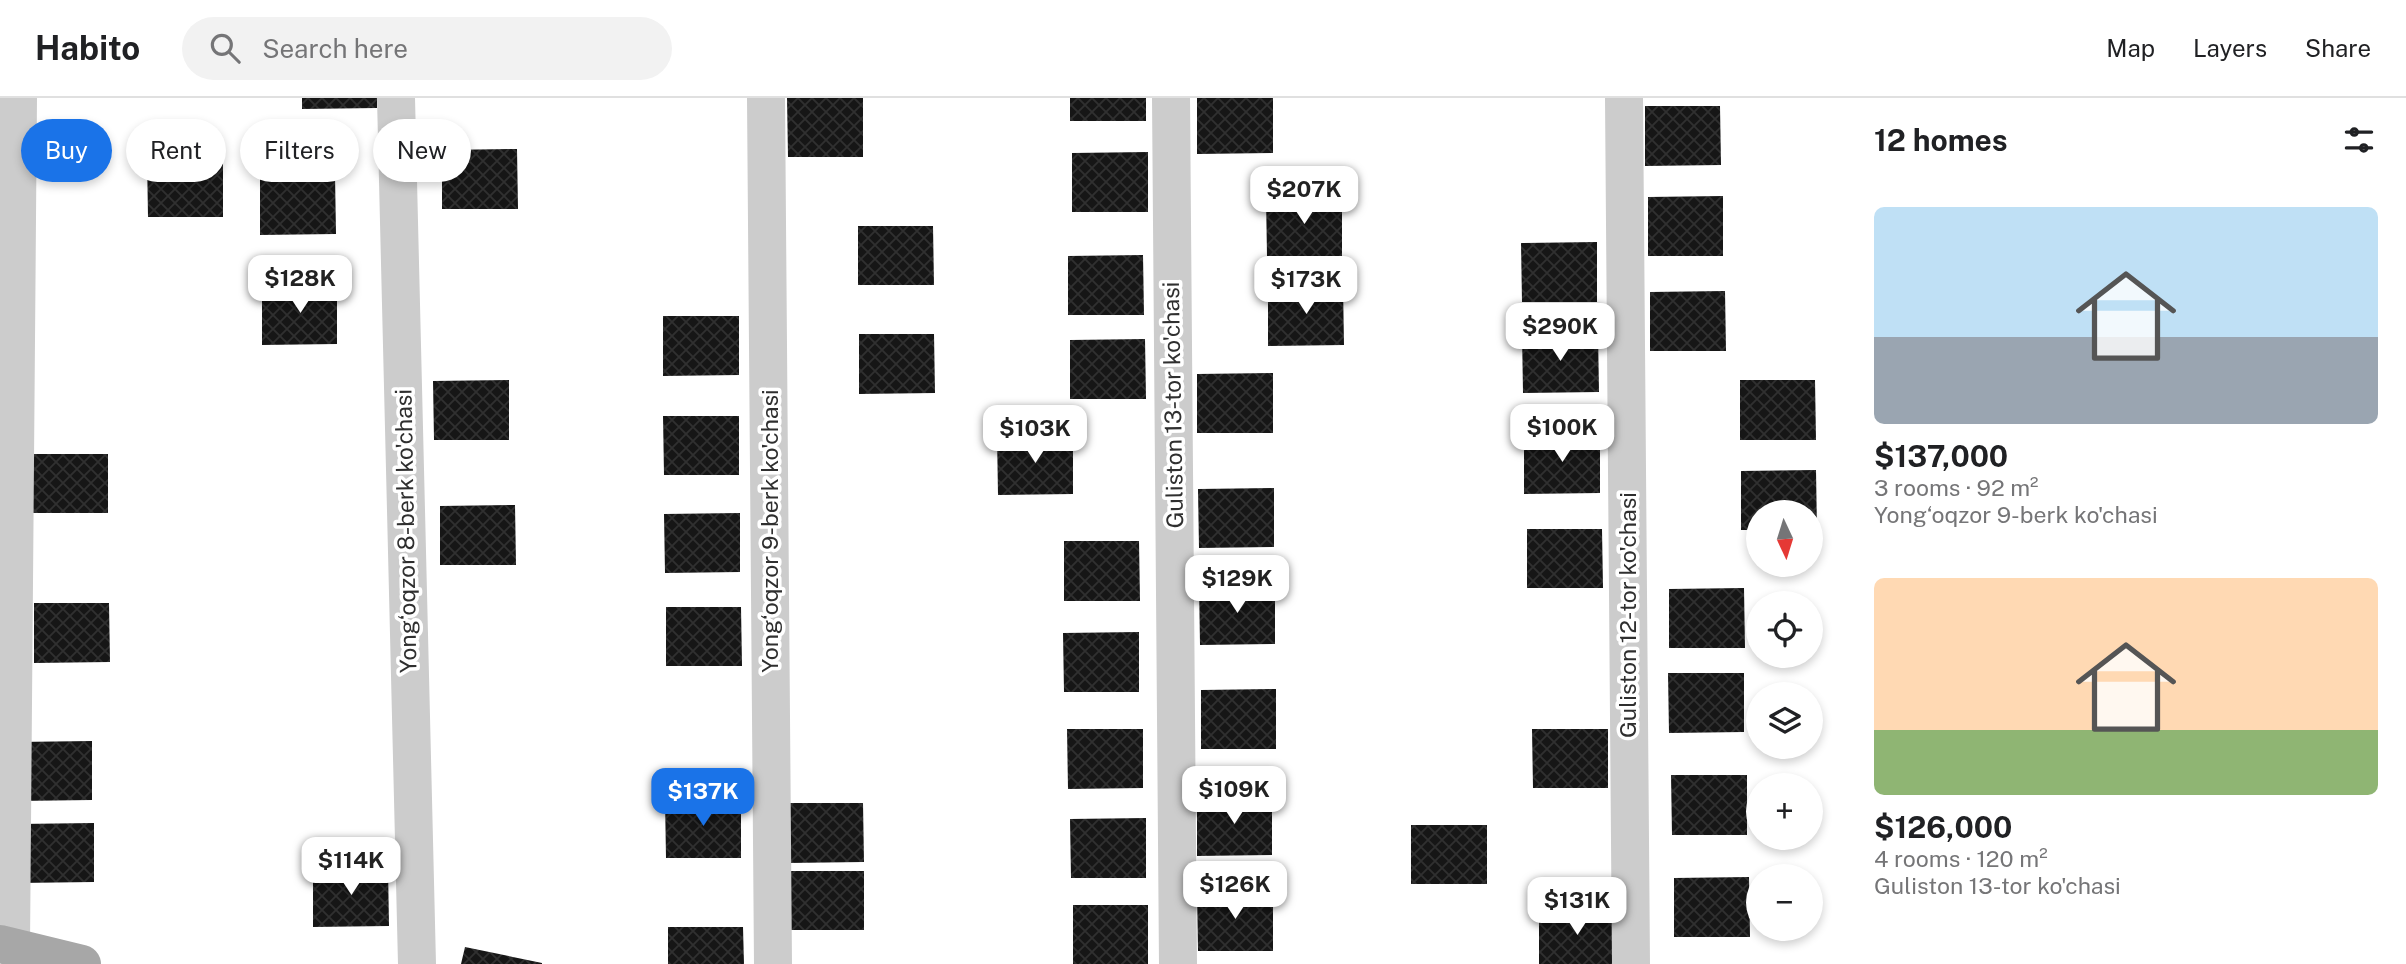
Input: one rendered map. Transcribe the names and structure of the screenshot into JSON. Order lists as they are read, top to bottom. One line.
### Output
{"streets":{"street":["Guliston 13-tor ko'chasi","Yong‘oqzor 8-berk ko'chasi","Yong‘oqzor 9-berk ko'chasi","Guliston 12-tor ko'chasi"]},"north":"bottom","page":{"header":"Habito","search":"Search here","nav":["Map","Layers","Share"],"heading":"12 homes","chip":["Buy","Rent","Filters","New"],"price":["$207K","$128K","$173K","$290K","$100K","$103K","$129K","$109K","$137K","$114K","$126K","$131K"],"list":[{"name":"$137,000","note":"3 rooms · 92 m² · Yong‘oqzor 9-berk ko'chasi"},{"name":"$126,000","note":"4 rooms · 120 m² · Guliston 13-tor ko'chasi"}],"map_buttons":["+","−"]}}
